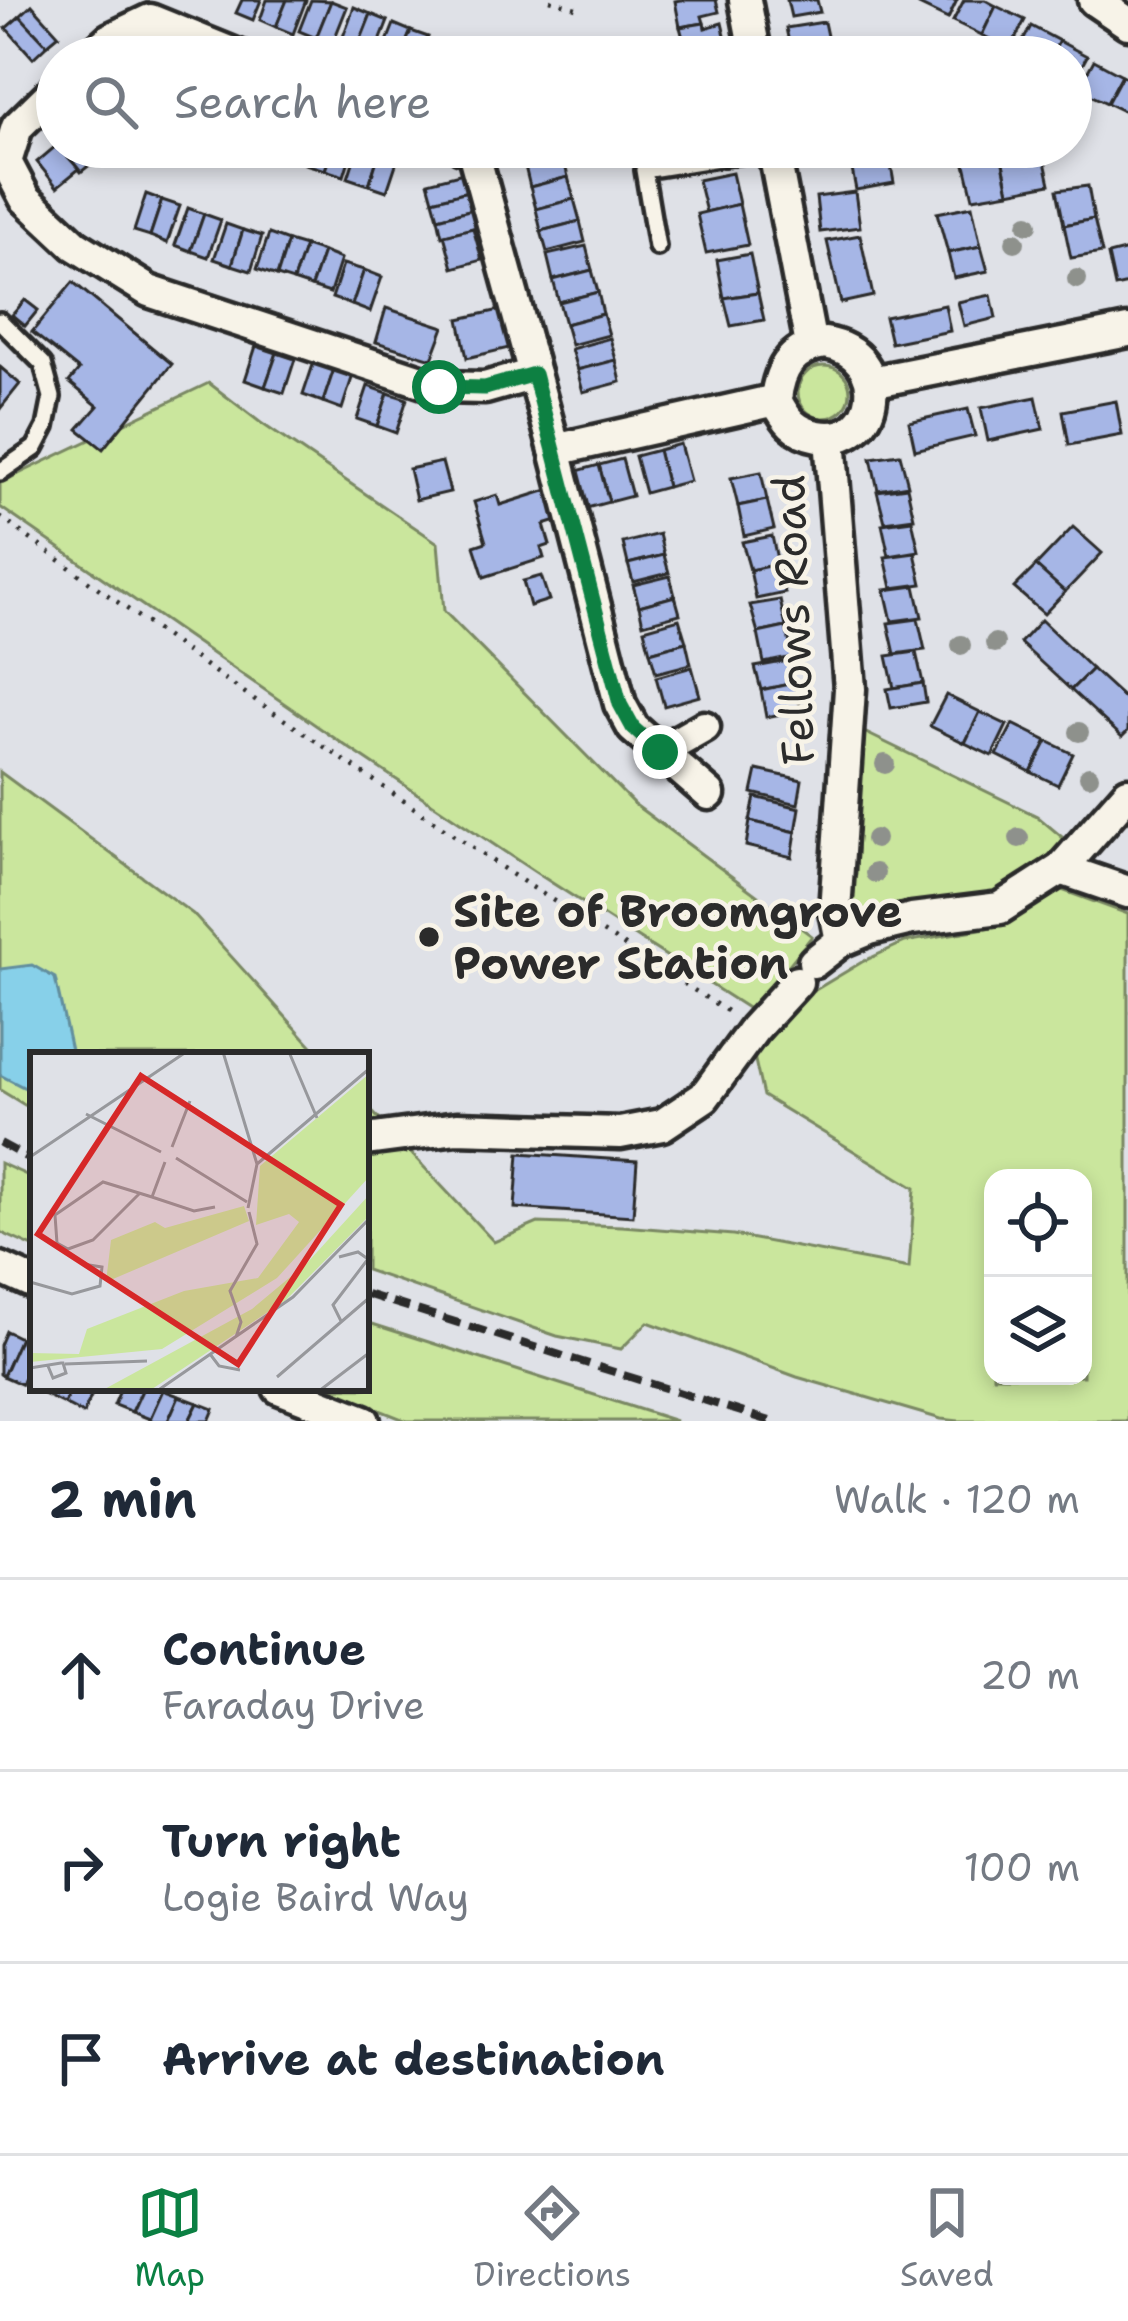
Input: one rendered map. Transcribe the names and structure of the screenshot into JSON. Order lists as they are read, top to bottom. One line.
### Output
{"streets":{"street":["Fellows Road"]},"places":["Site of Broomgrove Power Station"],"page":{"search":"Search here","heading":["2 min","Walk · 120 m"],"list":[["Continue","Faraday Drive","20 m"],["Turn right","Logie Baird Way","100 m"],"Arrive at destination"],"nav":["Map","Directions","Saved"]}}
